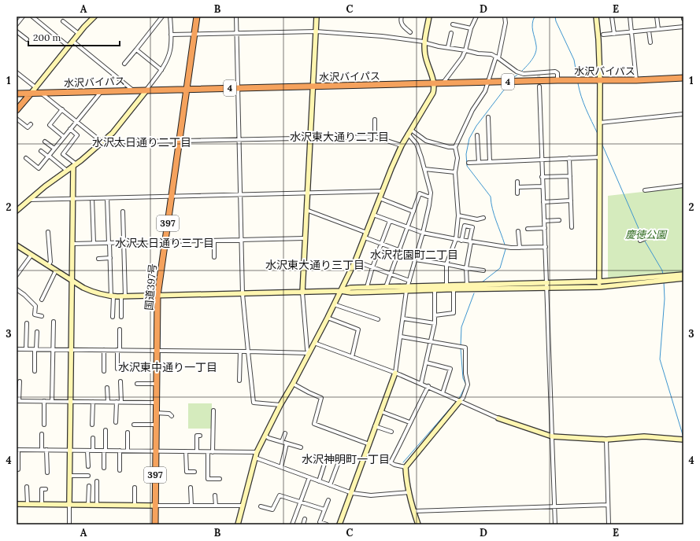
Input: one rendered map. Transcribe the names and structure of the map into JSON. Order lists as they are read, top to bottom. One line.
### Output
{"streets":{"highway":["水沢バイパス","4","397","国道397号"]},"crossings":[["水沢バイパス","国道397号"]],"districts":["水沢東大通り二丁目","水沢太日通り二丁目","水沢太日通り三丁目","水沢花園町二丁目","水沢東大通り三丁目","水沢東中通り一丁目","水沢神明町一丁目"],"parks":["慶徳公園"],"scale_bar":"200 m","grid":{"columns":["A","B","C","D","E"],"rows":["1","2","3","4"]}}
